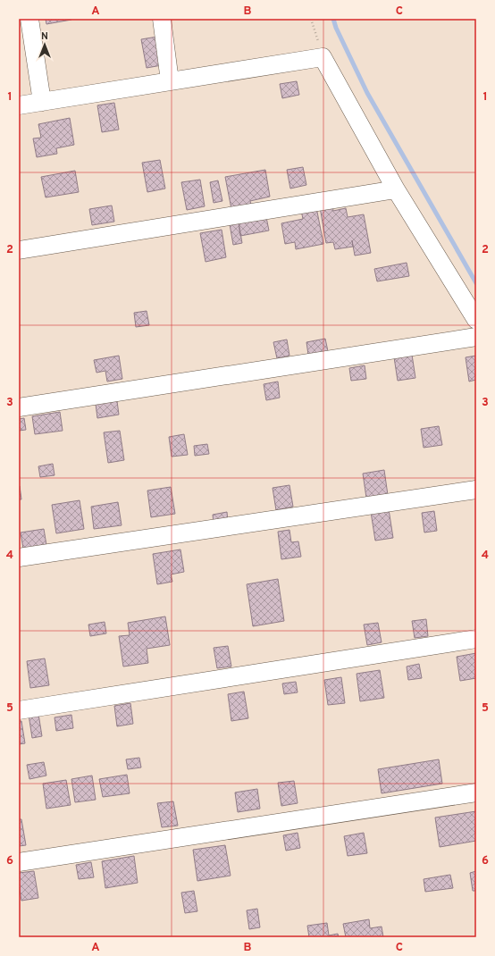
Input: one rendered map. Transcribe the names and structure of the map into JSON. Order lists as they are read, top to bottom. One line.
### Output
{"north":"top","grid":{"columns":["A","B","C"],"rows":["1","2","3","4","5","6"]}}
